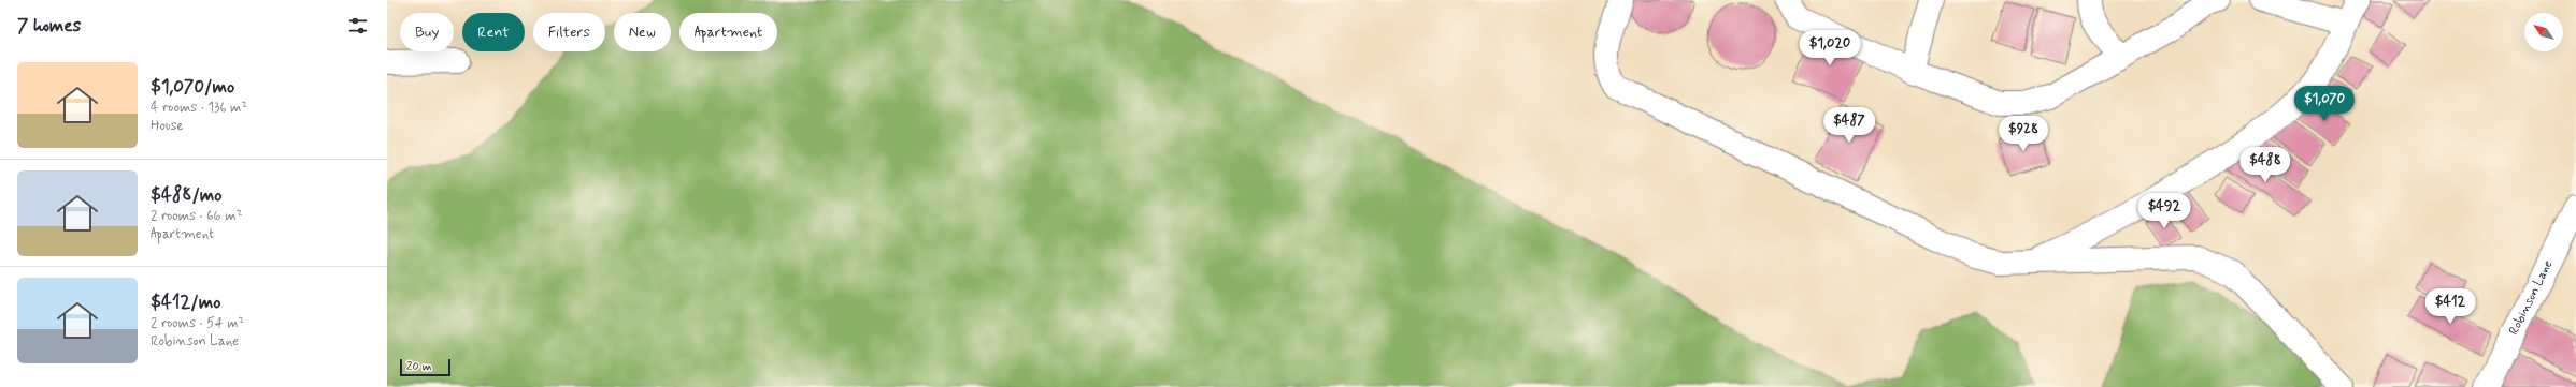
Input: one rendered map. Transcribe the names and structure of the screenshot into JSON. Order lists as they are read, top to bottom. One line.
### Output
{"streets":{"street":["Robinson Lane"]},"scale_bar":"20 m","north":"top left","page":{"heading":"7 homes","chip":["Buy","Rent","Filters","New","Apartment"],"price":["$1,020","$1,070","$487","$928","$488","$492","$412"],"list":[{"name":"$1,070/mo","note":"4 rooms · 136 m² · House"},{"name":"$488/mo","note":"2 rooms · 66 m² · Apartment"},{"name":"$412/mo","note":"2 rooms · 54 m² · Robinson Lane"}],"scale":"20 m"}}
